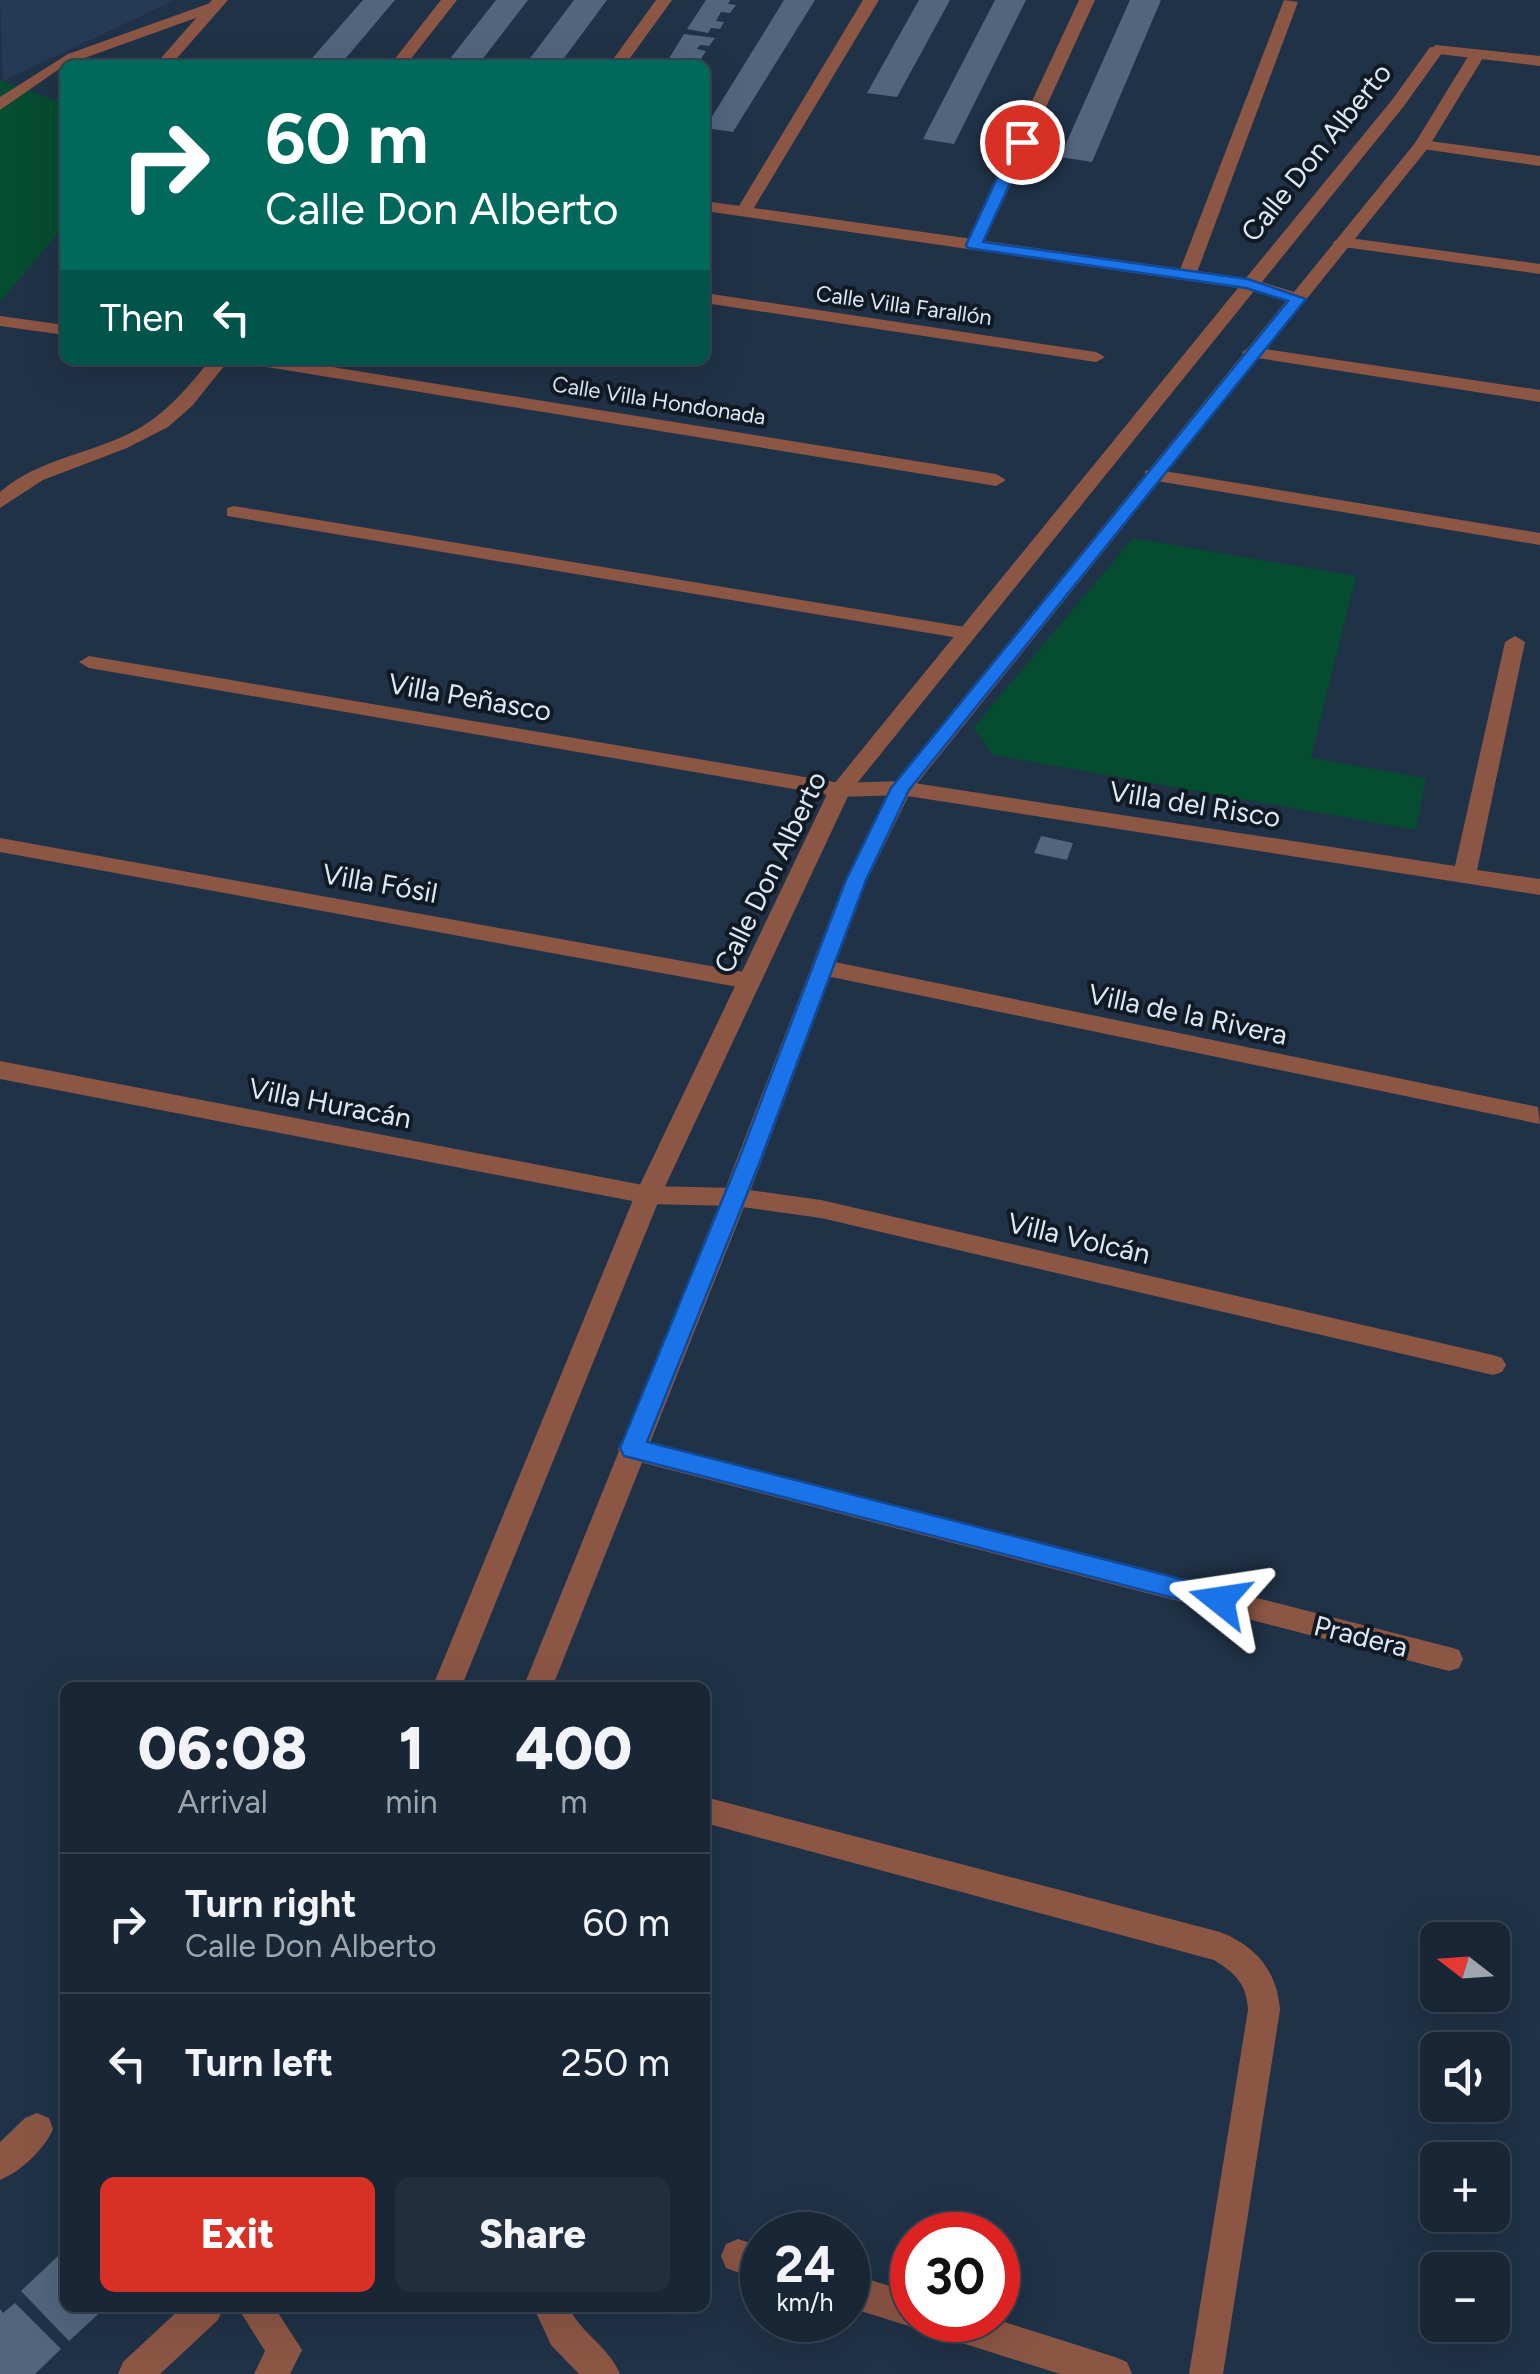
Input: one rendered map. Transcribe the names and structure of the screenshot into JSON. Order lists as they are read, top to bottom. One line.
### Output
{"streets":{"street":["Calle Don Alberto","Calle Villa Farallón","Calle Villa Hondonada","Villa Peñasco","Villa del Risco","Villa Fósil","Villa de la Rivera","Villa Huracán","Villa Volcán","Pradera"]},"crossings":[["Calle Don Alberto","Villa Peñasco"],["Calle Don Alberto","Villa del Risco"],["Calle Don Alberto","Villa Fósil"],["Calle Don Alberto","Villa Huracán"],["Calle Don Alberto","Villa Volcán"],["Villa Peñasco","Villa del Risco"],["Villa Huracán","Villa Volcán"]],"north":"left","page":{"turn":["60 m","Calle Don Alberto"],"then":"Then","eta":["06:08","Arrival","1","min","400","m"],"list":[{"name":"Turn right","note":"Calle Don Alberto","value":"60 m"},{"name":"Turn left","value":"250 m"}],"map_buttons":["+","−"],"buttons":["Exit","Share"],"speed":"24 km/h","limit":"30"}}
